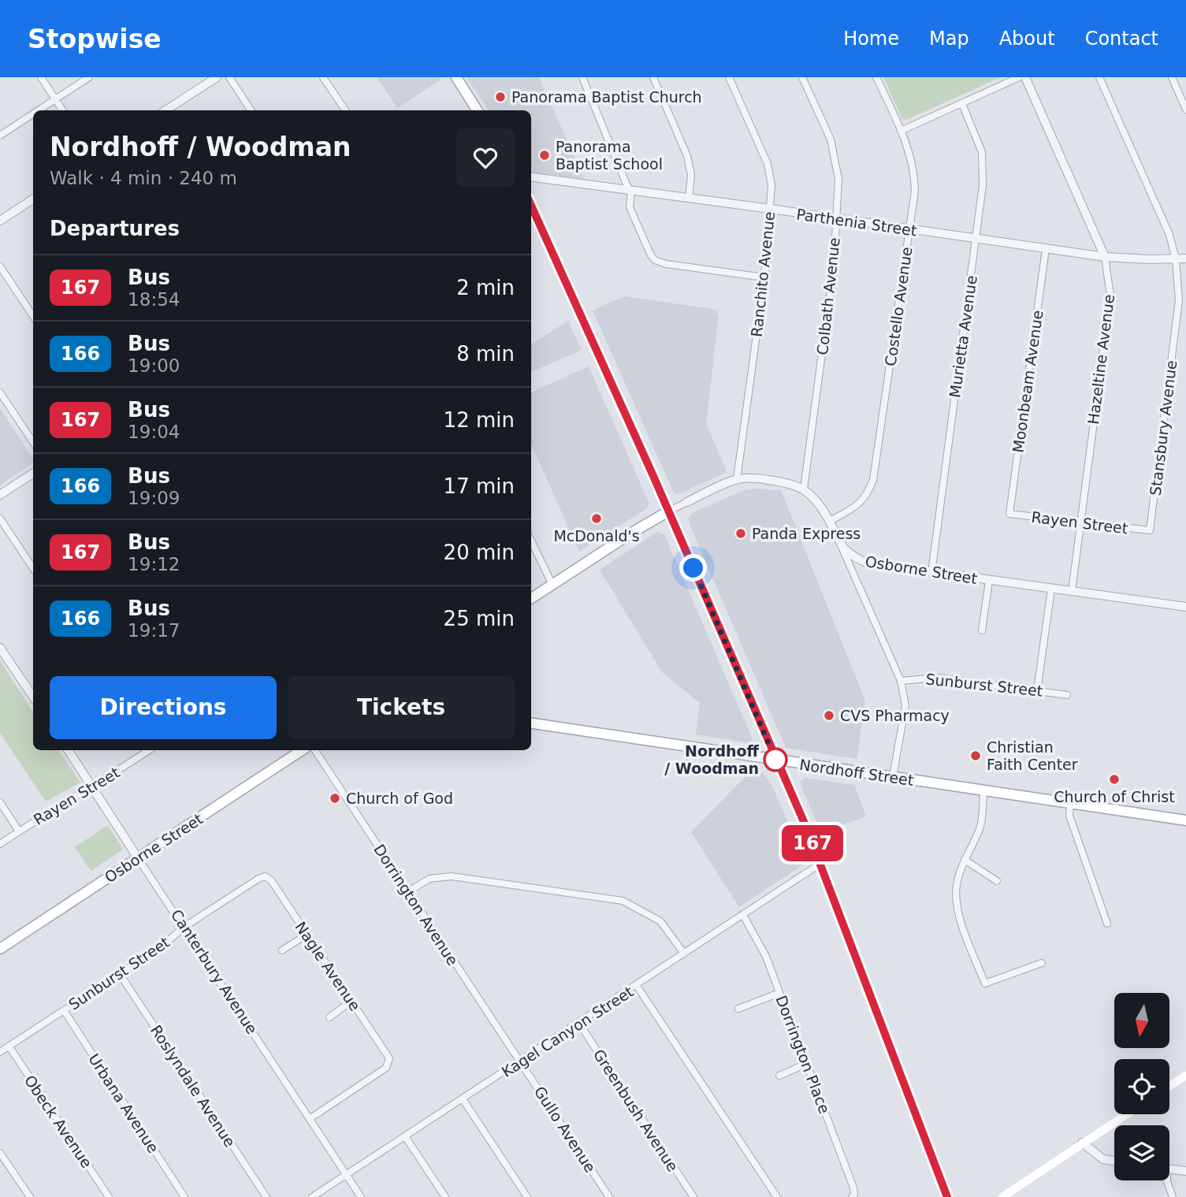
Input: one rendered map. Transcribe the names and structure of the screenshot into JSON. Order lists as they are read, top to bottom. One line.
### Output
{"streets":{"main road":["Osborne Street","Nordhoff Street"],"street":["Parthenia Street","Ranchito Avenue","Colbath Avenue","Costello Avenue","Murietta Avenue","Hazeltine Avenue","Moonbeam Avenue","Stansbury Avenue","Rayen Street","Sunburst Street","Dorrington Avenue","Nagle Avenue","Canterbury Avenue","Kagel Canyon Street","Dorrington Place","Roslyndale Avenue","Urbana Avenue","Greenbush Avenue","Obeck Avenue","Gullo Avenue"]},"crossings":[["Parthenia Street","Ranchito Avenue"],["Parthenia Street","Colbath Avenue"],["Parthenia Street","Costello Avenue"],["Parthenia Street","Murietta Avenue"],["Parthenia Street","Hazeltine Avenue"],["Parthenia Street","Moonbeam Avenue"],["Parthenia Street","Stansbury Avenue"],["Colbath Avenue","Osborne Street"],["Costello Avenue","Osborne Street"],["Murietta Avenue","Osborne Street"],["Hazeltine Avenue","Rayen Street"],["Hazeltine Avenue","Osborne Street"],["Moonbeam Avenue","Rayen Street"],["Stansbury Avenue","Rayen Street"],["Rayen Street","Canterbury Avenue"],["Osborne Street","Canterbury Avenue"],["Sunburst Street","Nagle Avenue"],["Sunburst Street","Canterbury Avenue"],["Sunburst Street","Roslyndale Avenue"],["Sunburst Street","Urbana Avenue"],["Sunburst Street","Obeck Avenue"],["Dorrington Avenue","Kagel Canyon Street"],["Dorrington Avenue","Gullo Avenue"],["Nagle Avenue","Canterbury Avenue"],["Canterbury Avenue","Kagel Canyon Street"],["Kagel Canyon Street","Dorrington Place"],["Kagel Canyon Street","Greenbush Avenue"],["Kagel Canyon Street","Gullo Avenue"]],"places":["Panorama Baptist Church","Panorama Baptist School","McDonald's","Panda Express","CVS Pharmacy","Christian Faith Center","Nordhoff / Woodman","Church of Christ","Church of God"],"lines":["bus line 167"],"north":"bottom","page":{"header":"Stopwise","nav":["Home","Map","About","Contact"],"on_map":"167","heading":[["Nordhoff / Woodman","Walk · 4 min · 240 m"],"Departures"],"list":[{"mark":"167","name":"Bus","note":"18:54","value":"2 min"},{"mark":"166","name":"Bus","note":"19:00","value":"8 min"},{"mark":"167","name":"Bus","note":"19:04","value":"12 min"},{"mark":"166","name":"Bus","note":"19:09","value":"17 min"},{"mark":"167","name":"Bus","note":"19:12","value":"20 min"},{"mark":"166","name":"Bus","note":"19:17","value":"25 min"}],"buttons":["Directions","Tickets"]}}
